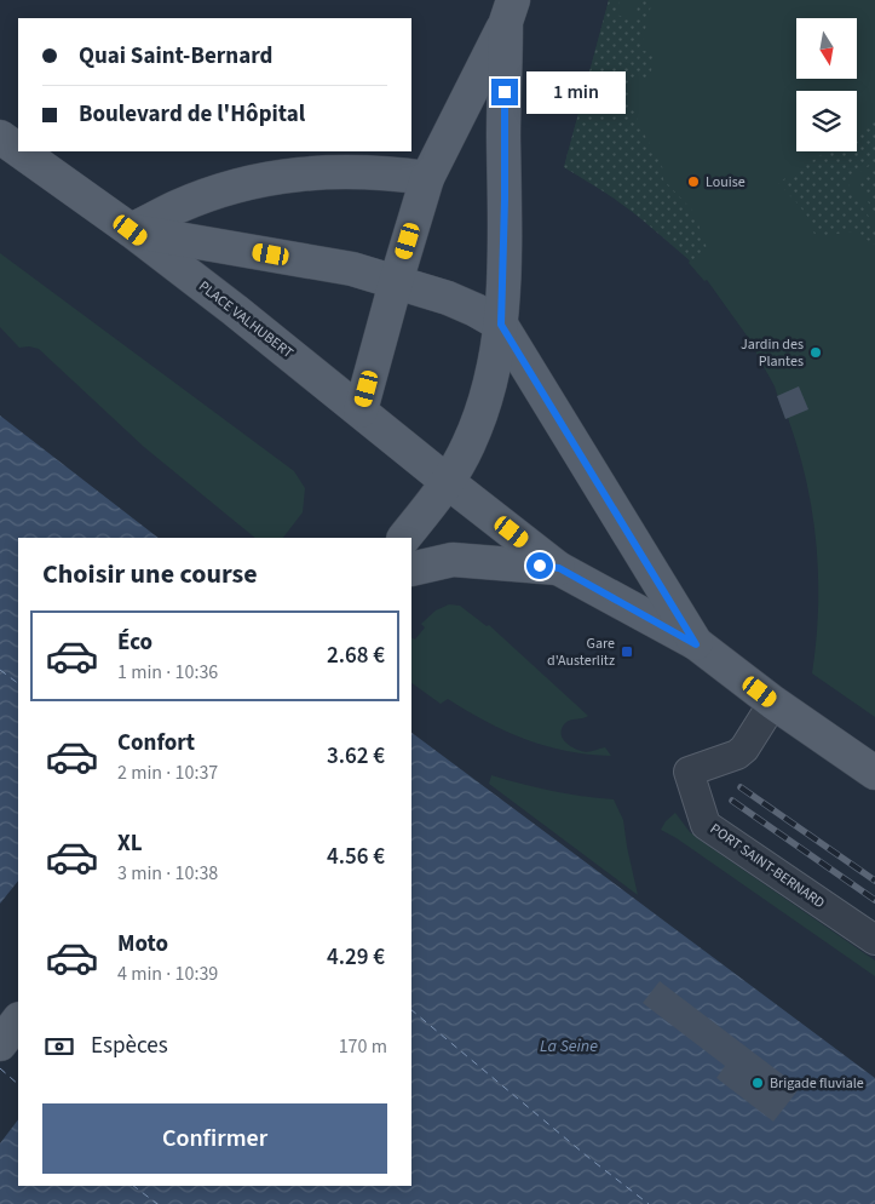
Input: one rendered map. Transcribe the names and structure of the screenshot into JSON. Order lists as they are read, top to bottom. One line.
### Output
{"streets":{"main road":["PLACE VALHUBERT"],"street":["PORT SAINT-BERNARD"]},"water":["La Seine"],"places":{"other":["Louise","Jardin des Plantes","Brigade fluviale"],"transit":["Gare d'Austerlitz"]},"north":"bottom","page":{"banner":["Quai Saint-Bernard","Boulevard de l'Hôpital"],"bubble":"1 min","heading":"Choisir une course","list":[{"name":"Éco","note":"1 min · 10:36","value":"2.68 €"},{"name":"Confort","note":"2 min · 10:37","value":"3.62 €"},{"name":"XL","note":"3 min · 10:38","value":"4.56 €"},{"name":"Moto","note":"4 min · 10:39","value":"4.29 €"}],"pay":["Espèces","170 m"],"buttons":"Confirmer"}}
